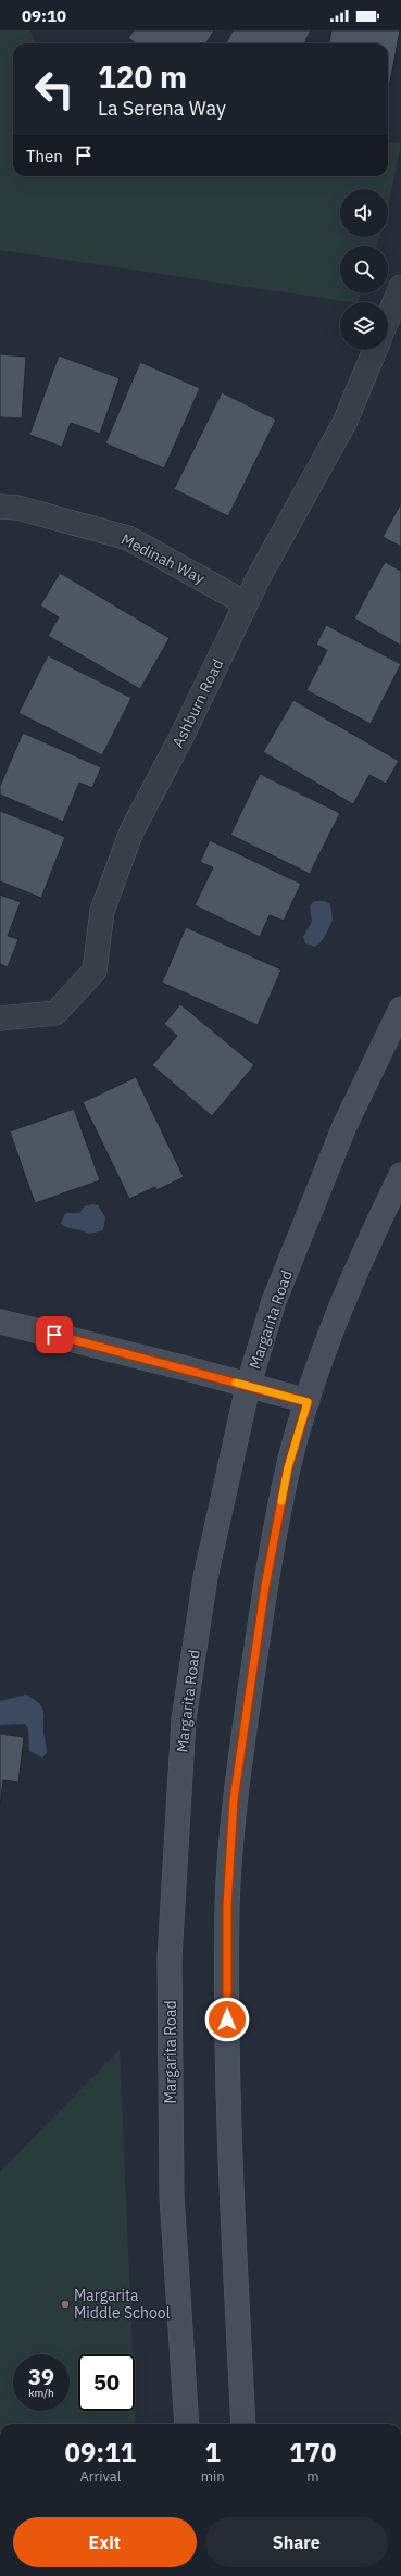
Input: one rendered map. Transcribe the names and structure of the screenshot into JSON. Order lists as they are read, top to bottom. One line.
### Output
{"streets":{"main road":["Margarita Road"],"street":["Medinah Way","Ashburn Road"]},"crossings":[["Medinah Way","Ashburn Road"]],"places":["Margarita Middle School"],"page":{"status":"09:10","turn":["120 m","La Serena Way"],"then":"Then","speed":"39 km/h","limit":"50","eta":["09:11","Arrival","1","min","170","m"],"buttons":["Exit","Share"]}}
